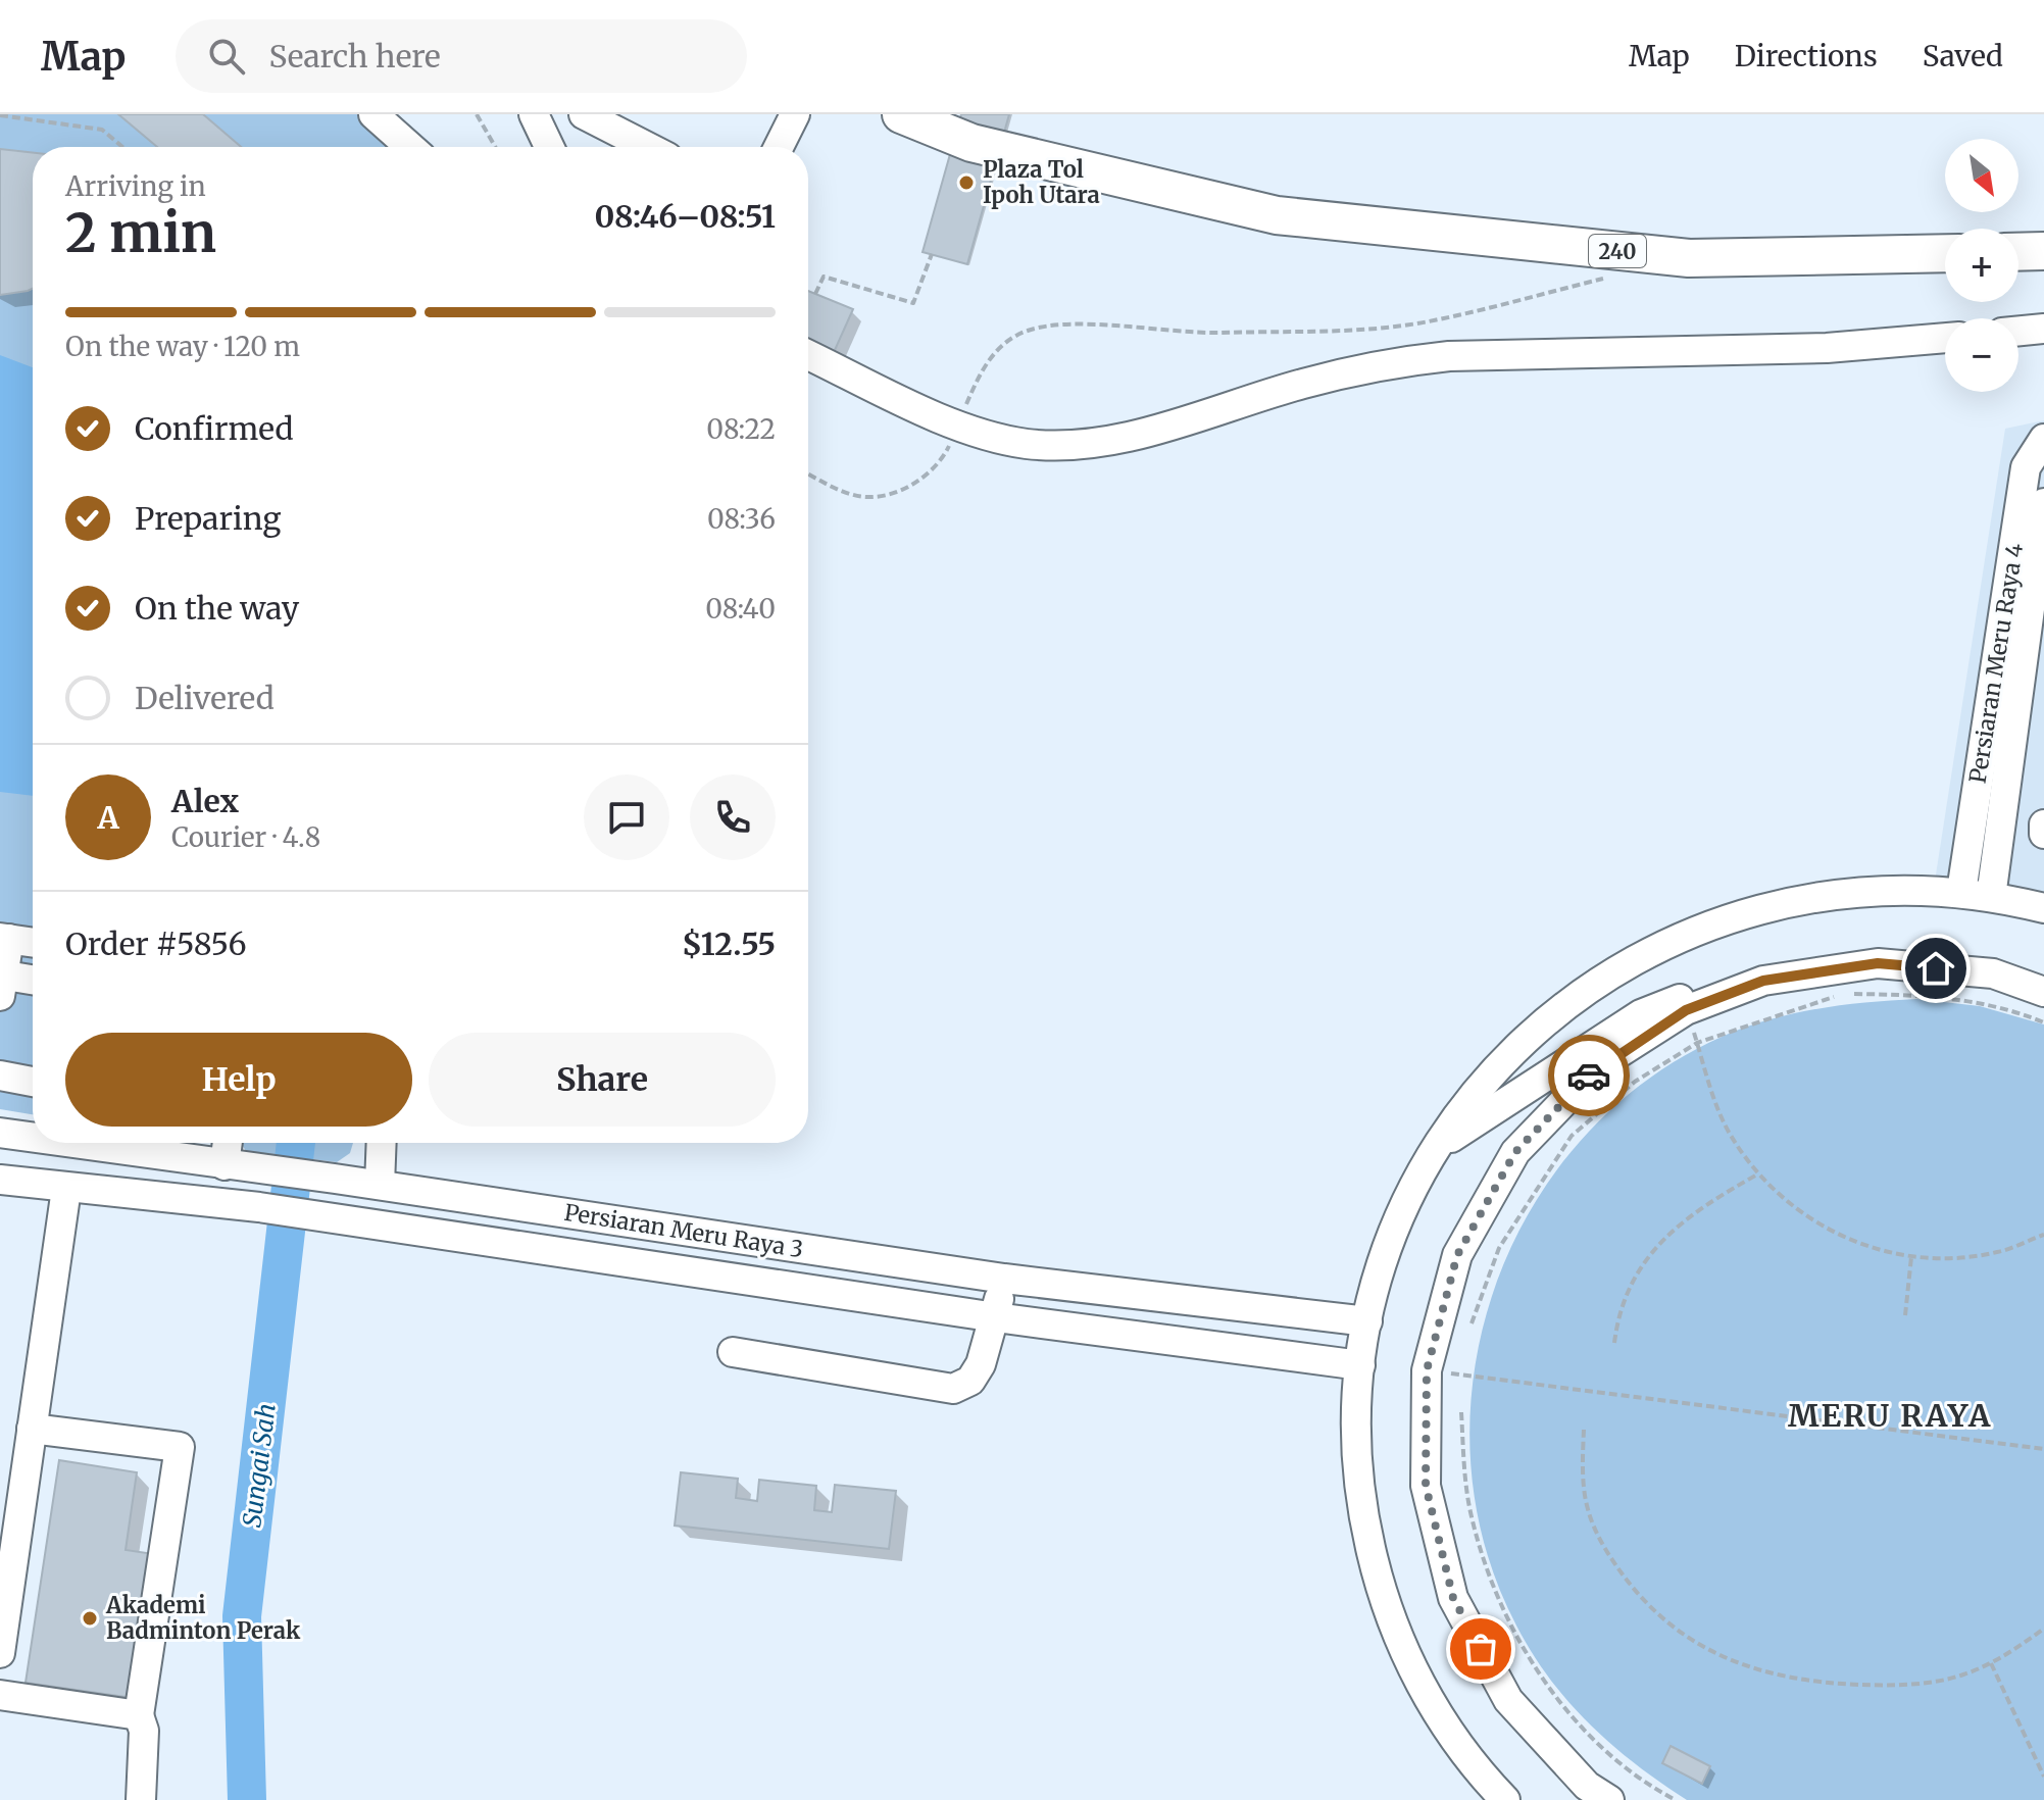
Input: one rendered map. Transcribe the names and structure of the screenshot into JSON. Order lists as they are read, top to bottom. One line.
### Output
{"streets":{"main road":["240"],"street":["Persiaran Meru Raya 4","Persiaran Meru Raya 3"]},"districts":["MERU RAYA"],"water":["Sungai Sah"],"places":["Plaza Tol Ipoh Utara","Akademi Badminton Perak"],"north":"bottom right","page":{"header":"Map","search":"Search here","nav":["Map","Directions","Saved"],"map_buttons":["+","−"],"heading":["2 min","Arriving in","08:46–08:51"],"panel":["Alex","Courier · 4.8","Order #5856","$12.55"],"bar":"On the way · 120 m","list":[["Confirmed","08:22"],["Preparing","08:36"],["On the way","08:40"],"Delivered"],"round":"A","buttons":["Help","Share"]}}
